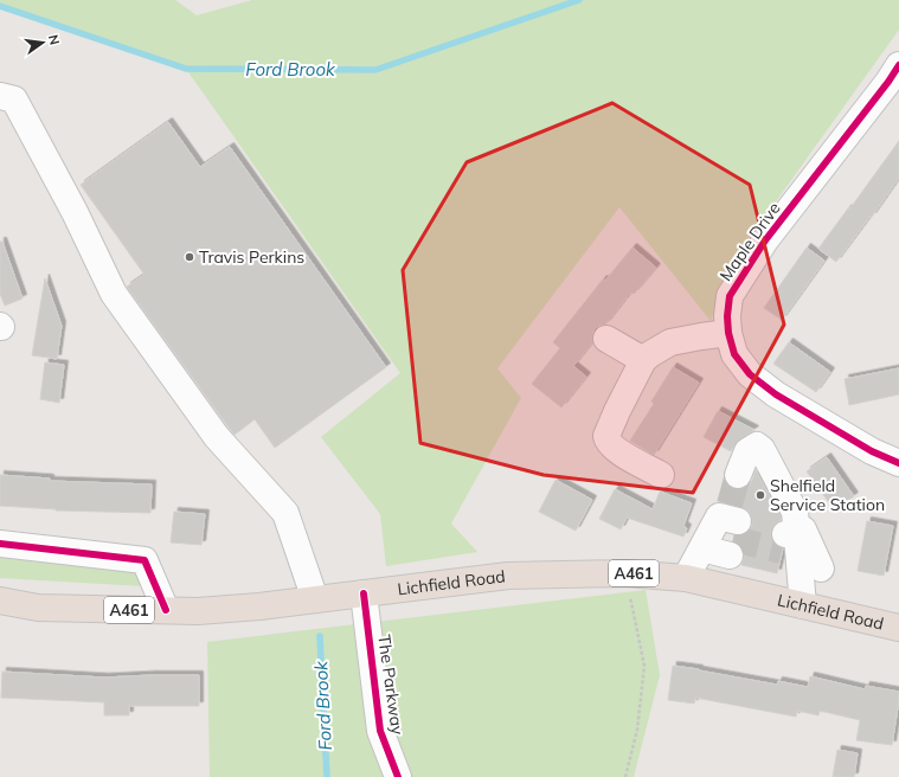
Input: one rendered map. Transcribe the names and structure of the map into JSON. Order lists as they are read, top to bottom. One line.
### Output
{"streets":{"highway":["A461","Lichfield Road"],"street":["Maple Drive","The Parkway"]},"crossings":[["Lichfield Road","The Parkway"]],"water":["Ford Brook"],"places":["Travis Perkins","Shelfield Service Station"],"north":"right"}
